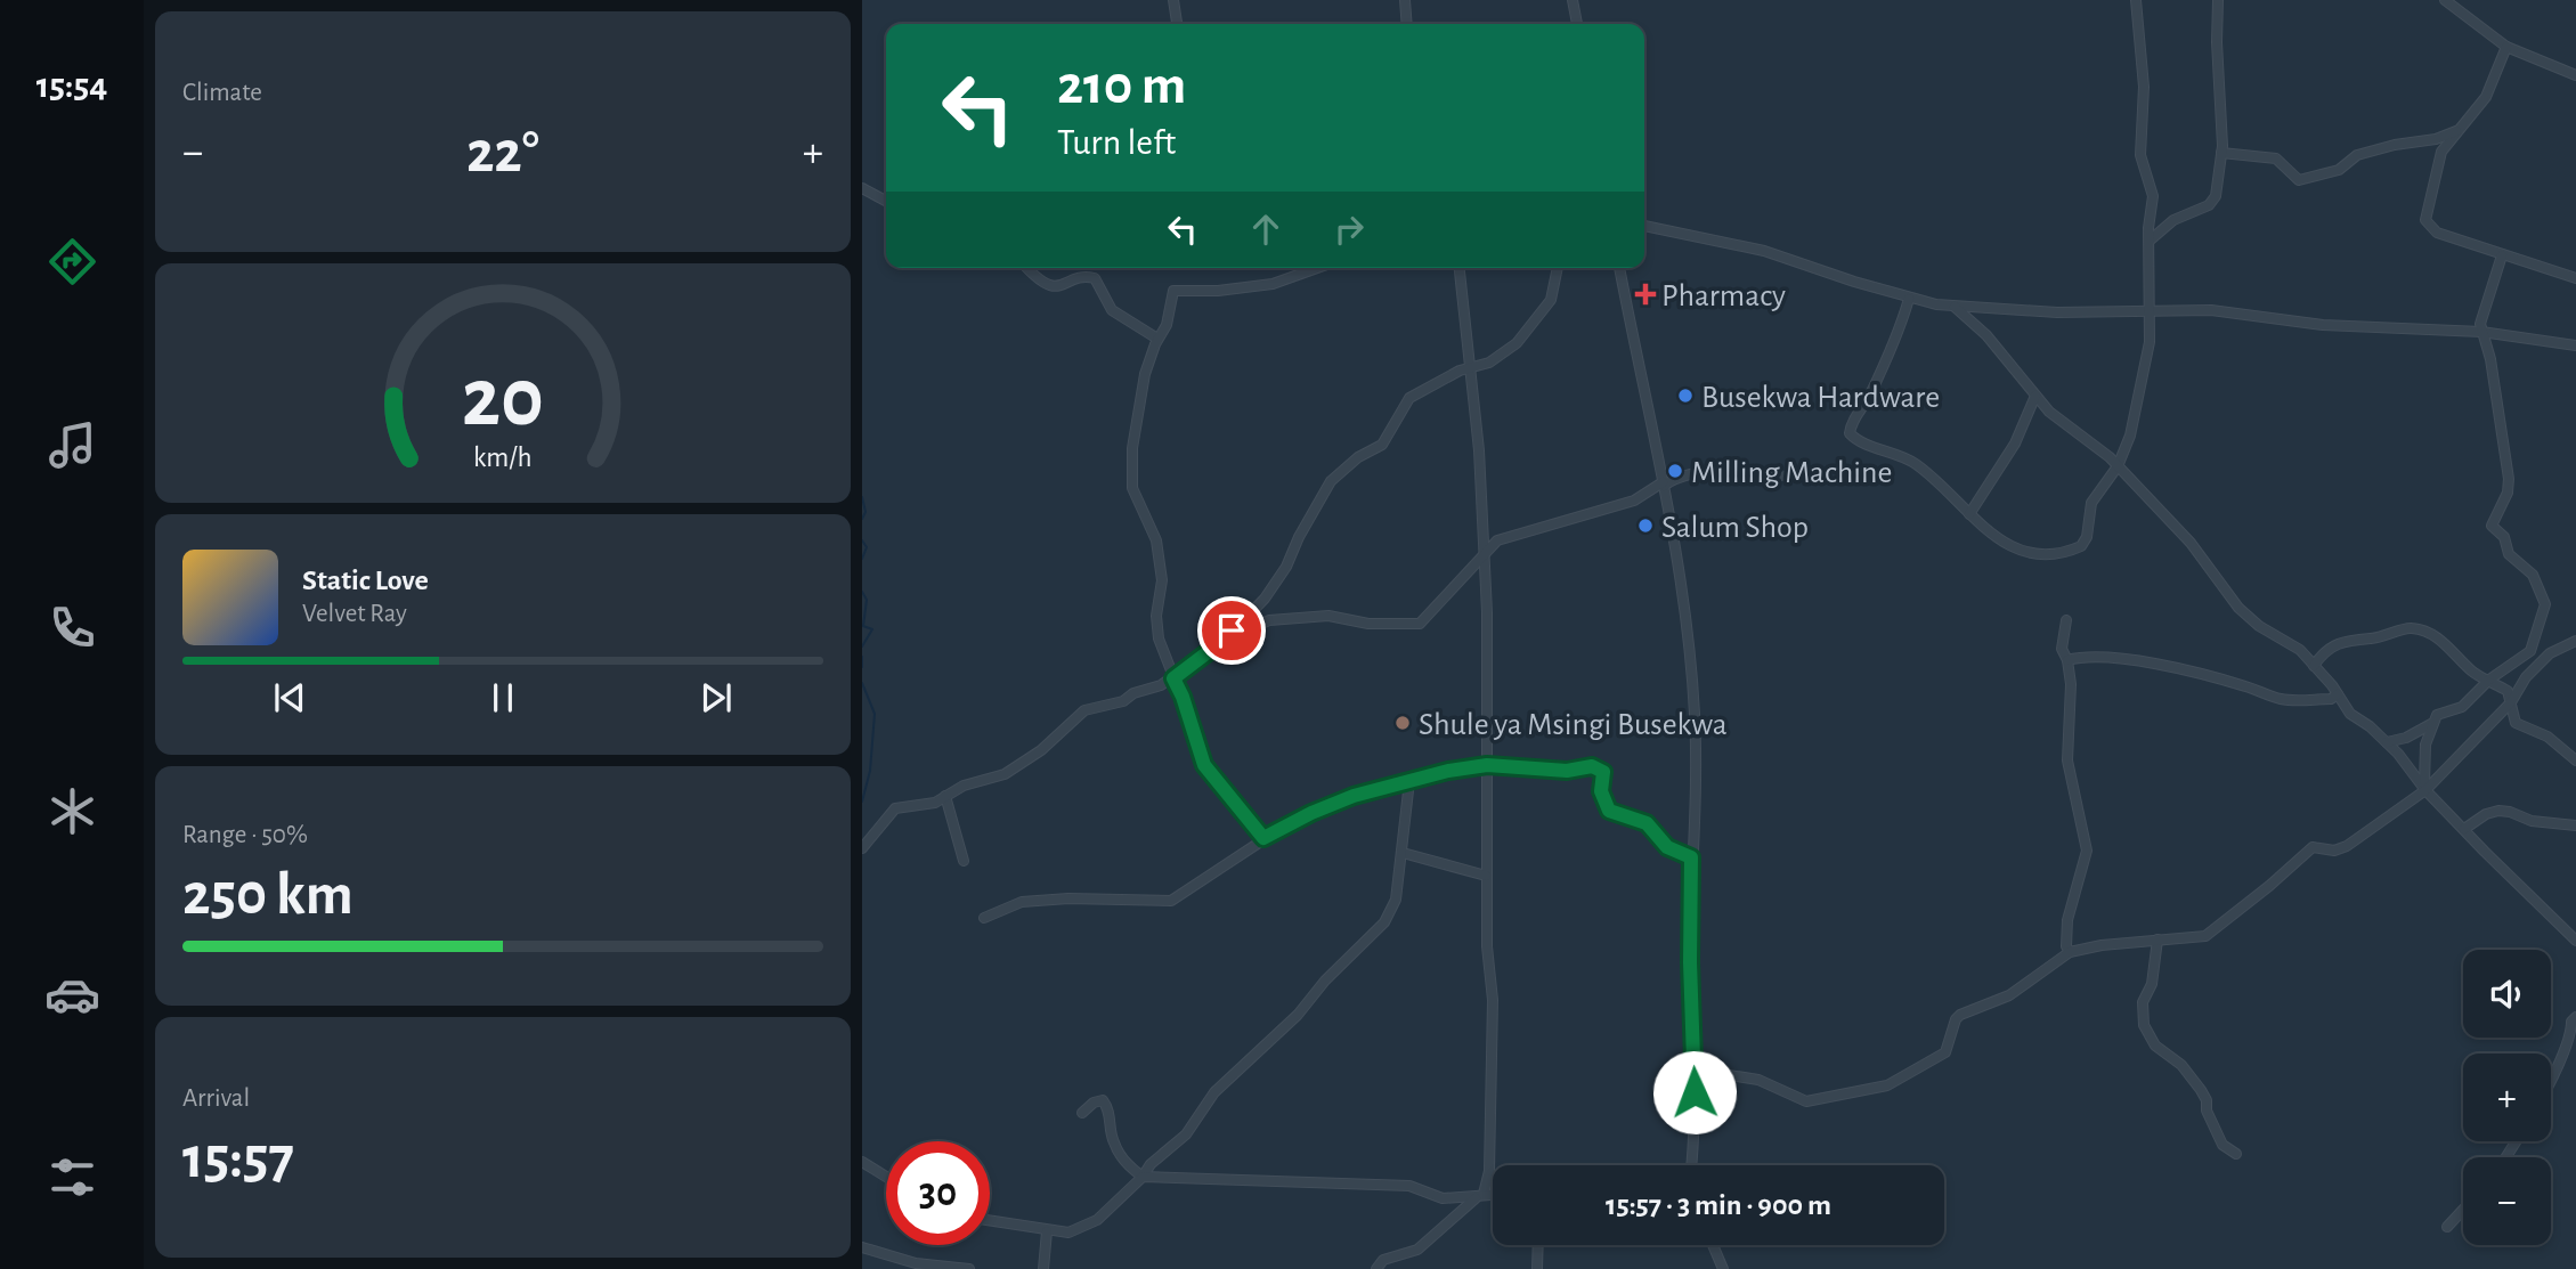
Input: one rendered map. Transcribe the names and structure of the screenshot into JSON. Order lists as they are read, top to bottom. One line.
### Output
{"places":{"health":["Pharmacy"],"other":["Busekwa Hardware","Milling Machine","Salum Shop","Shule ya Msingi Busekwa"]},"page":{"tabs":"15:54","tile":["Climate",["Range · 50%","250 km"],["Arrival","15:57"]],"turn":["210 m","Turn left"],"heat":["−","22°","+"],"song":["Static Love","Velvet Ray"],"map_buttons":["+","−"],"limit":"30","trip":"15:57 · 3 min · 900 m","gauge":["20","km/h"]}}
